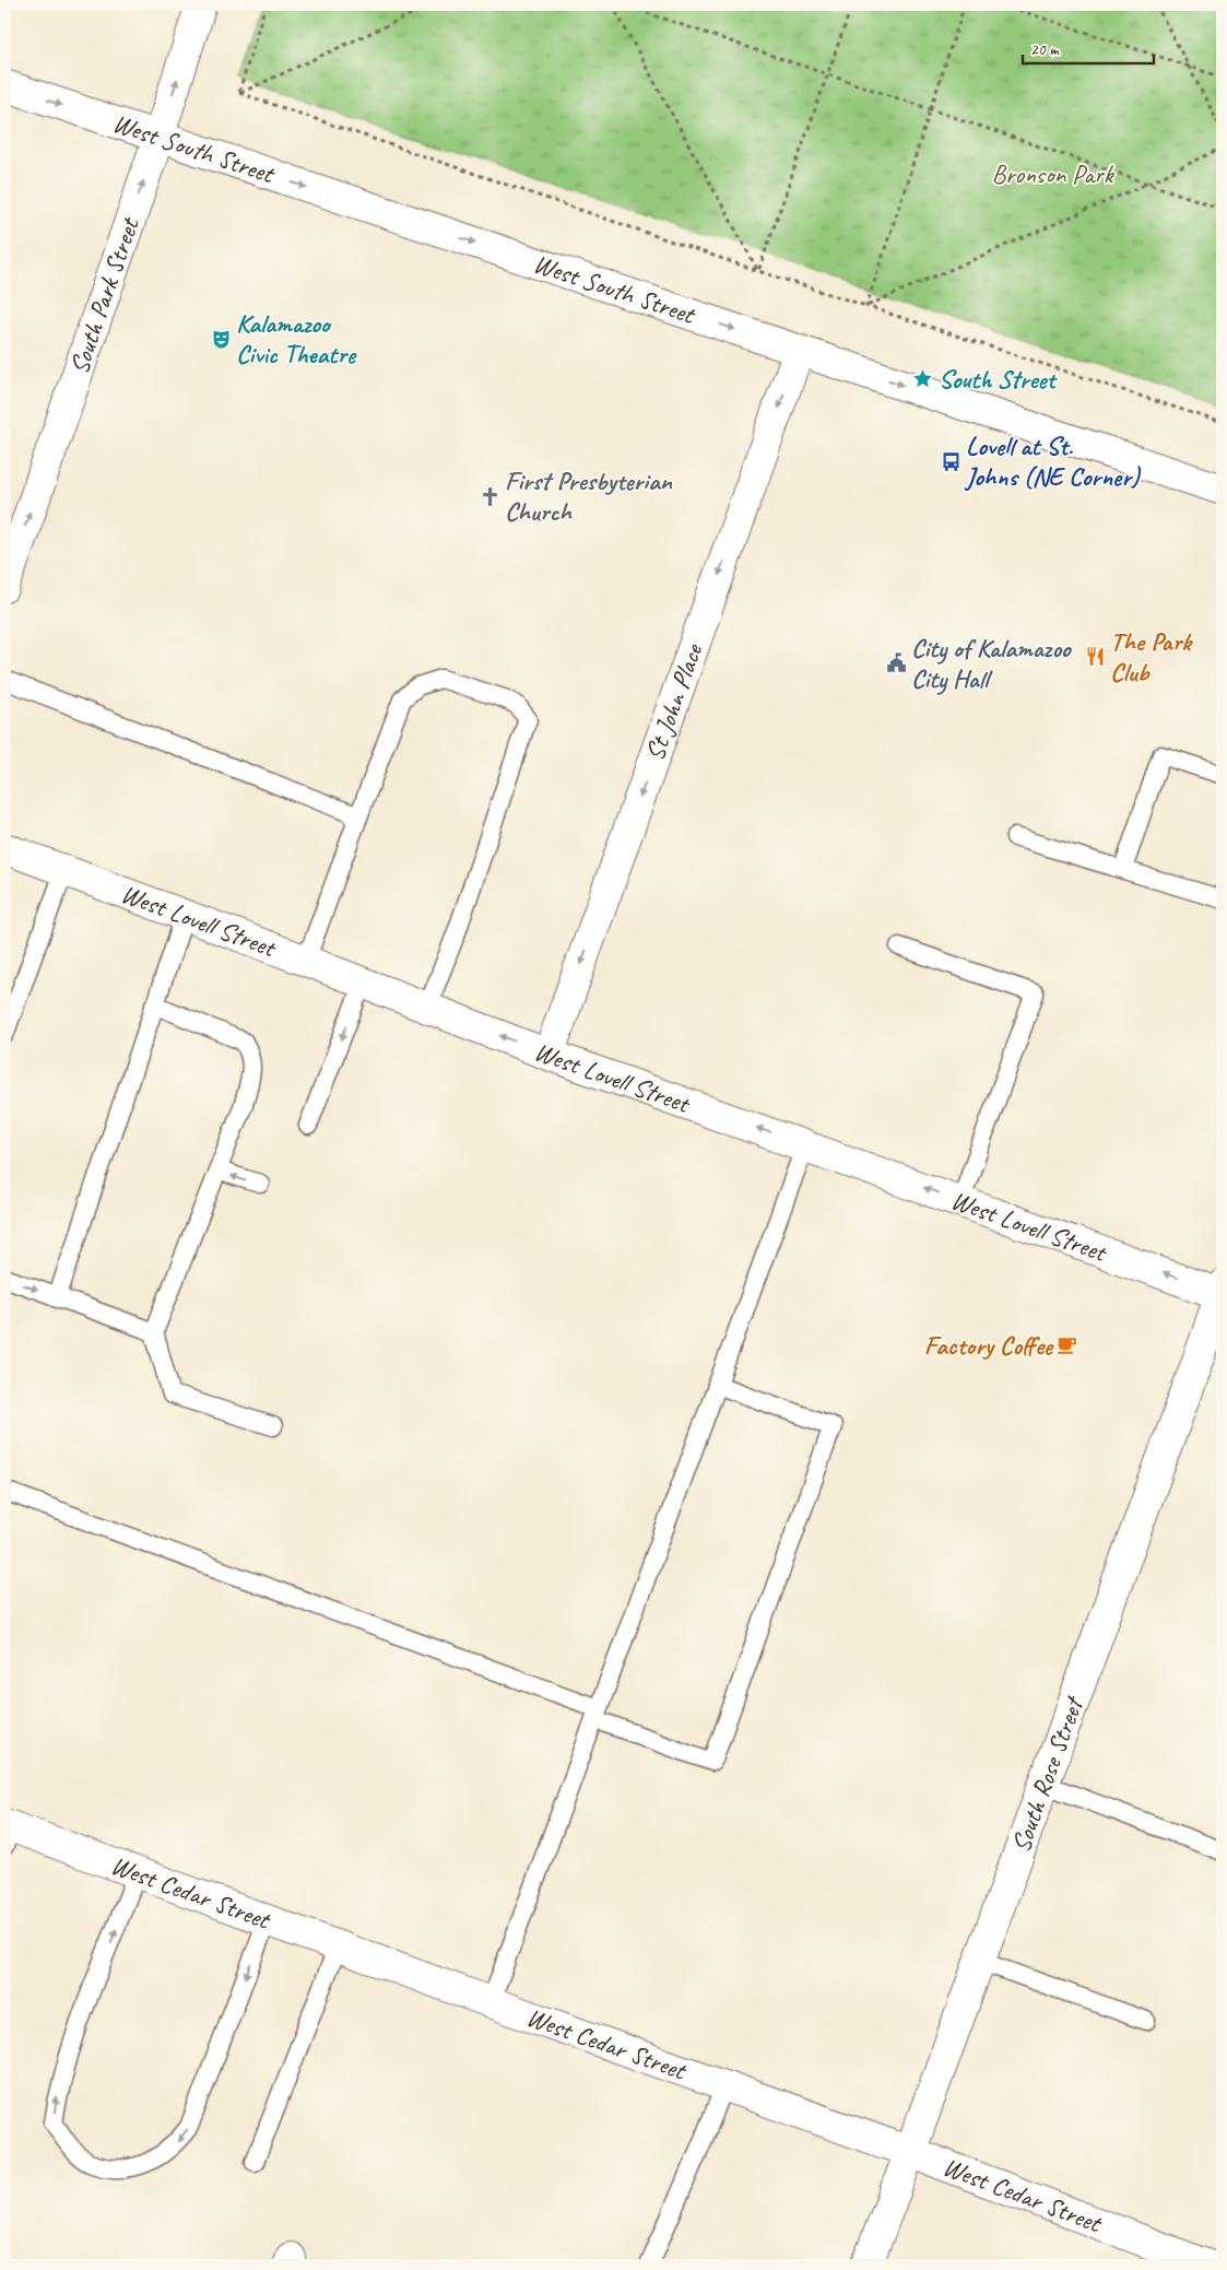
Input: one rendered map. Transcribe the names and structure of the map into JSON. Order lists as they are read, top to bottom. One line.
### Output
{"streets":{"street":["West South Street","South Park Street","St John Place","West Lovell Street","South Rose Street","West Cedar Street"]},"crossings":[["West South Street","South Park Street"],["West South Street","St John Place"],["St John Place","West Lovell Street"],["West Lovell Street","South Rose Street"],["South Rose Street","West Cedar Street"]],"one_way":["West South Street","South Park Street","St John Place","West Lovell Street"],"parks":["Bronson Park"],"places":{"theatre":["Kalamazoo Civic Theatre"],"place":["South Street"],"bus stop":["Lovell at St. Johns (NE Corner)"],"church":["First Presbyterian Church"],"restaurant":["The Park Club"],"public building":["City of Kalamazoo City Hall"],"cafe":["Factory Coffee"]},"scale_bar":"20 m"}
